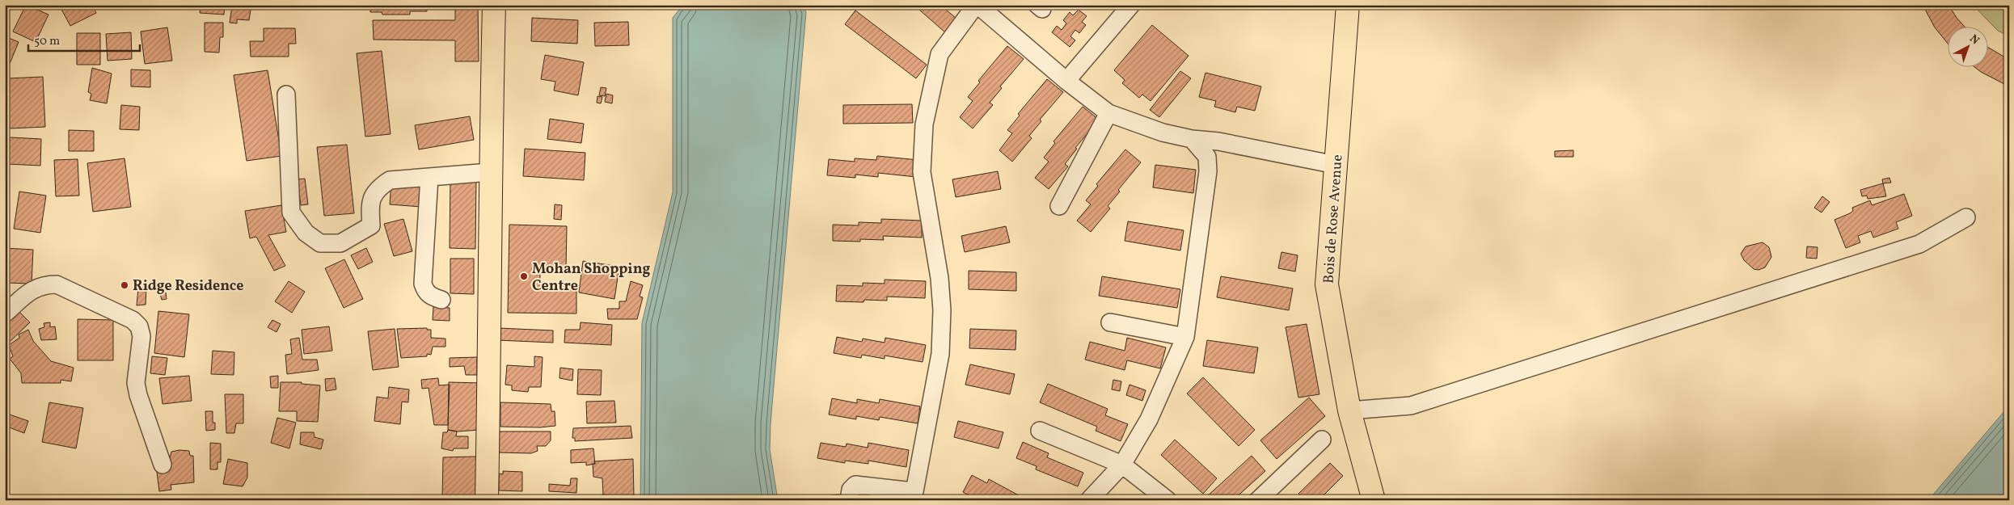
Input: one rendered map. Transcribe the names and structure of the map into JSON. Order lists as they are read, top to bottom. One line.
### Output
{"streets":{"main road":["Bois de Rose Avenue"]},"places":["Mohan Shopping Centre","Ridge Residence"],"scale_bar":"50 m","north":"top right"}
